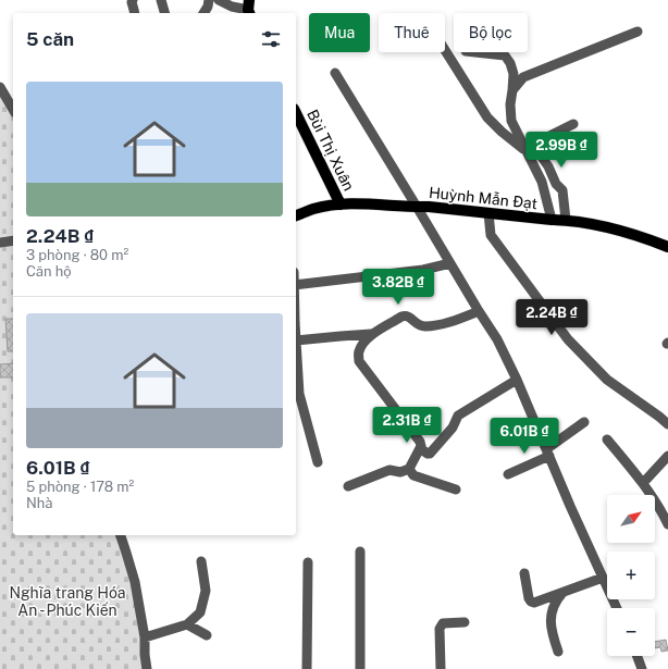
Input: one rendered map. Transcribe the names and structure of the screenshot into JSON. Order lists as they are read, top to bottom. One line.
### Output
{"streets":{"main road":["Bùi Thị Xuân","Huỳnh Mẫn Đạt"]},"crossings":[["Bùi Thị Xuân","Huỳnh Mẫn Đạt"]],"parks":["Nghĩa trang Hóa An - Phúc Kiến"],"north":"top right","page":{"chip":["Mua","Thuê","Bộ lọc"],"heading":"5 căn","list":[{"name":"2.24B ₫","note":"3 phòng · 80 m² · Căn hộ"},{"name":"6.01B ₫","note":"5 phòng · 178 m² · Nhà"}],"price":["2.99B ₫","3.82B ₫","2.24B ₫","2.31B ₫","6.01B ₫"],"map_buttons":["+","−"]}}
